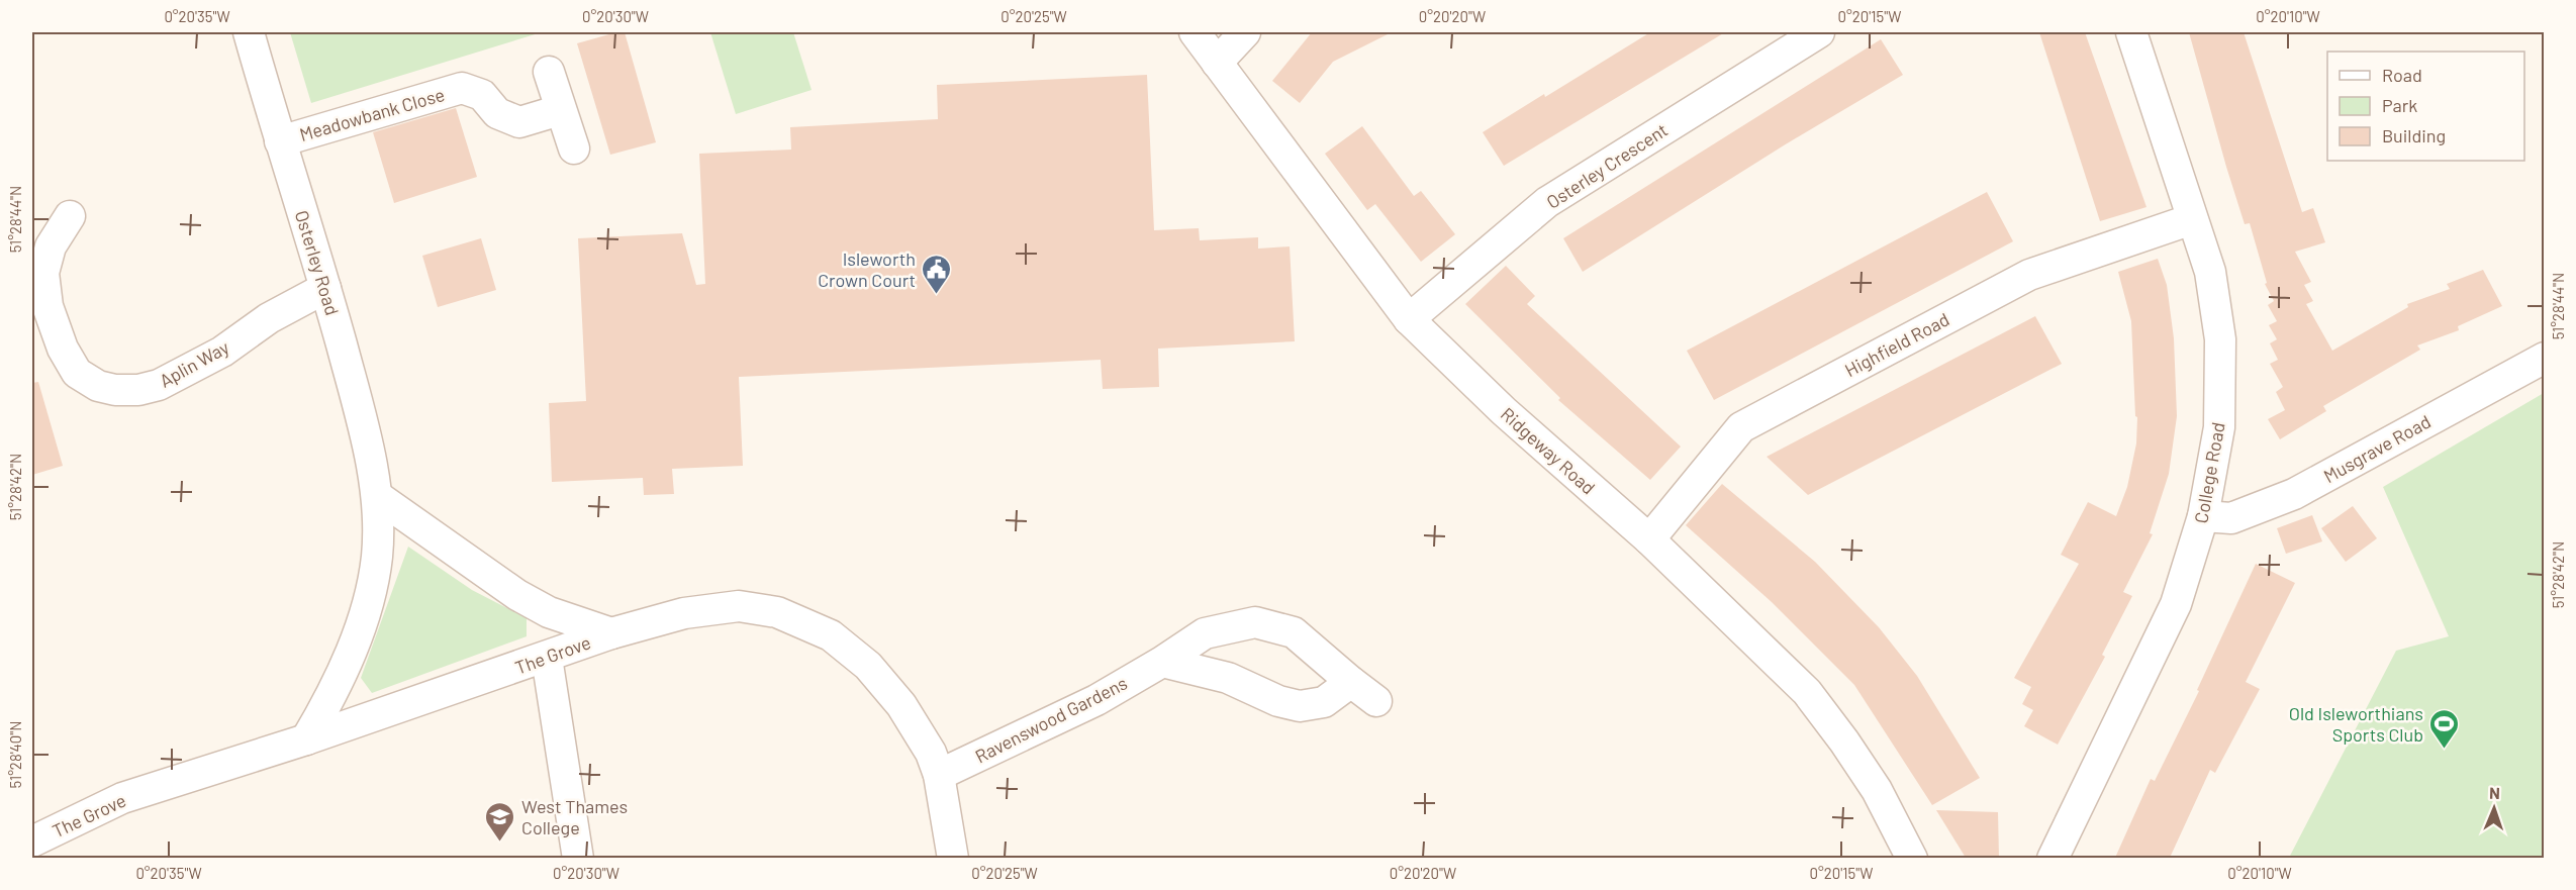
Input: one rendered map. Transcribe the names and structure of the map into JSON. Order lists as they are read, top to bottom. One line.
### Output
{"streets":{"street":["Meadowbank Close","Osterley Crescent","Osterley Road","Highfield Road","Aplin Way","Musgrave Road","Ridgeway Road","College Road","The Grove","Ravenswood Gardens"]},"crossings":[["Meadowbank Close","Osterley Road"],["Osterley Crescent","Ridgeway Road"],["Osterley Road","Aplin Way"],["Osterley Road","The Grove"],["Highfield Road","Ridgeway Road"],["Highfield Road","College Road"],["Musgrave Road","College Road"],["The Grove","Ravenswood Gardens"]],"places":{"public building":["Isleworth Crown Court"],"sports":["Old Isleworthians Sports Club"],"school or university":["West Thames College"]},"legend":["Road","Park","Building"],"north":"top","coordinates":["0°20'35\"W","0°20'30\"W","0°20'25\"W","0°20'20\"W","0°20'15\"W","0°20'10\"W","51°28'44\"N","51°28'42\"N","51°28'40\"N"]}
